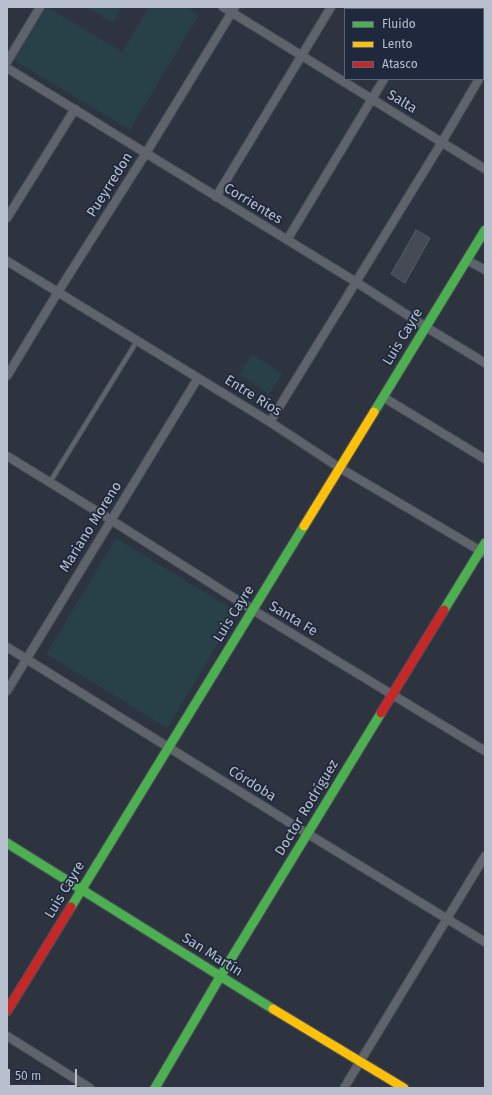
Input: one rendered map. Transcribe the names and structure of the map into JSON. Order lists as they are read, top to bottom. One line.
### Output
{"streets":{"street":["Salta","Pueyrredon","Corrientes","Luis Cayre","Entre Ríos","Mariano Moreno","Santa Fe","Córdoba","Doctor Rodríguez","San Martín"]},"crossings":[["Salta","Pueyrredon"],["Pueyrredon","Corrientes"],["Pueyrredon","Entre Ríos"],["Corrientes","Luis Cayre"],["Luis Cayre","Entre Ríos"],["Luis Cayre","Santa Fe"],["Luis Cayre","Córdoba"],["Luis Cayre","San Martín"],["Entre Ríos","Mariano Moreno"],["Entre Ríos","Doctor Rodríguez"],["Mariano Moreno","Santa Fe"],["Mariano Moreno","Córdoba"],["Santa Fe","Doctor Rodríguez"],["Córdoba","Doctor Rodríguez"],["Doctor Rodríguez","San Martín"]],"legend":["Fluido","Lento","Atasco"],"scale_bar":"50 m"}
